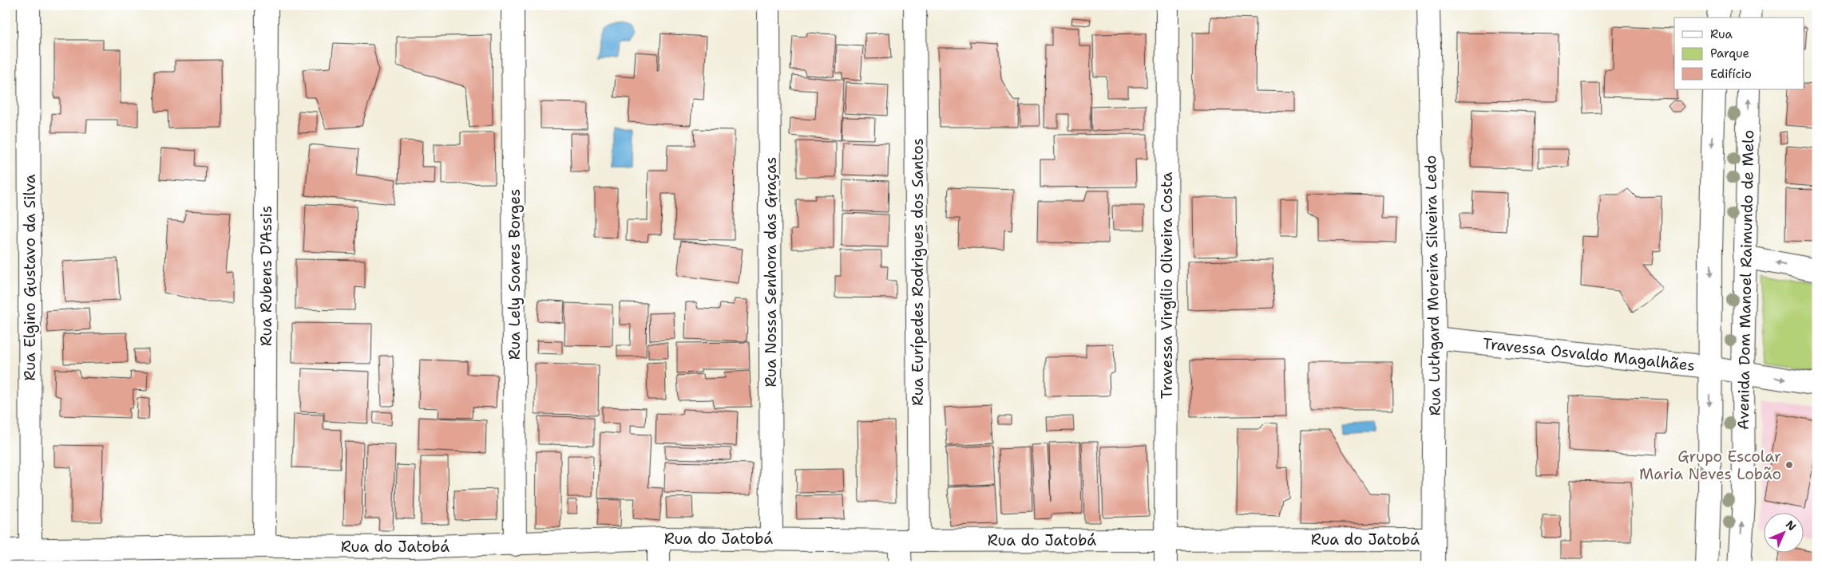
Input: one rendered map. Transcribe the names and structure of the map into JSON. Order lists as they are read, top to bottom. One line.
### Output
{"streets":{"street":["Rua Nossa Senhora das Graças","Rua Eurípedes Rodrigues dos Santos","Rua Lely Soares Borges","Rua Rubens D'Assis","Rua Elgino Gustavo da Silva","Avenida Dom Manoel Raimundo de Melo","Travessa Virgílio Oliveira Costa","Rua Luthgard Moreira Silveira Ledo","Travessa Osvaldo Magalhães","Rua do Jatobá"]},"crossings":[["Rua Nossa Senhora das Graças","Rua do Jatobá"],["Rua Eurípedes Rodrigues dos Santos","Rua do Jatobá"],["Rua Lely Soares Borges","Rua do Jatobá"],["Rua Rubens D'Assis","Rua do Jatobá"],["Rua Elgino Gustavo da Silva","Rua do Jatobá"],["Avenida Dom Manoel Raimundo de Melo","Travessa Osvaldo Magalhães"],["Travessa Virgílio Oliveira Costa","Rua do Jatobá"],["Rua Luthgard Moreira Silveira Ledo","Travessa Osvaldo Magalhães"],["Rua Luthgard Moreira Silveira Ledo","Rua do Jatobá"]],"places":["Grupo Escolar Maria Neves Lobão"],"legend":["Rua","Parque","Edifício"],"north":"top right"}
